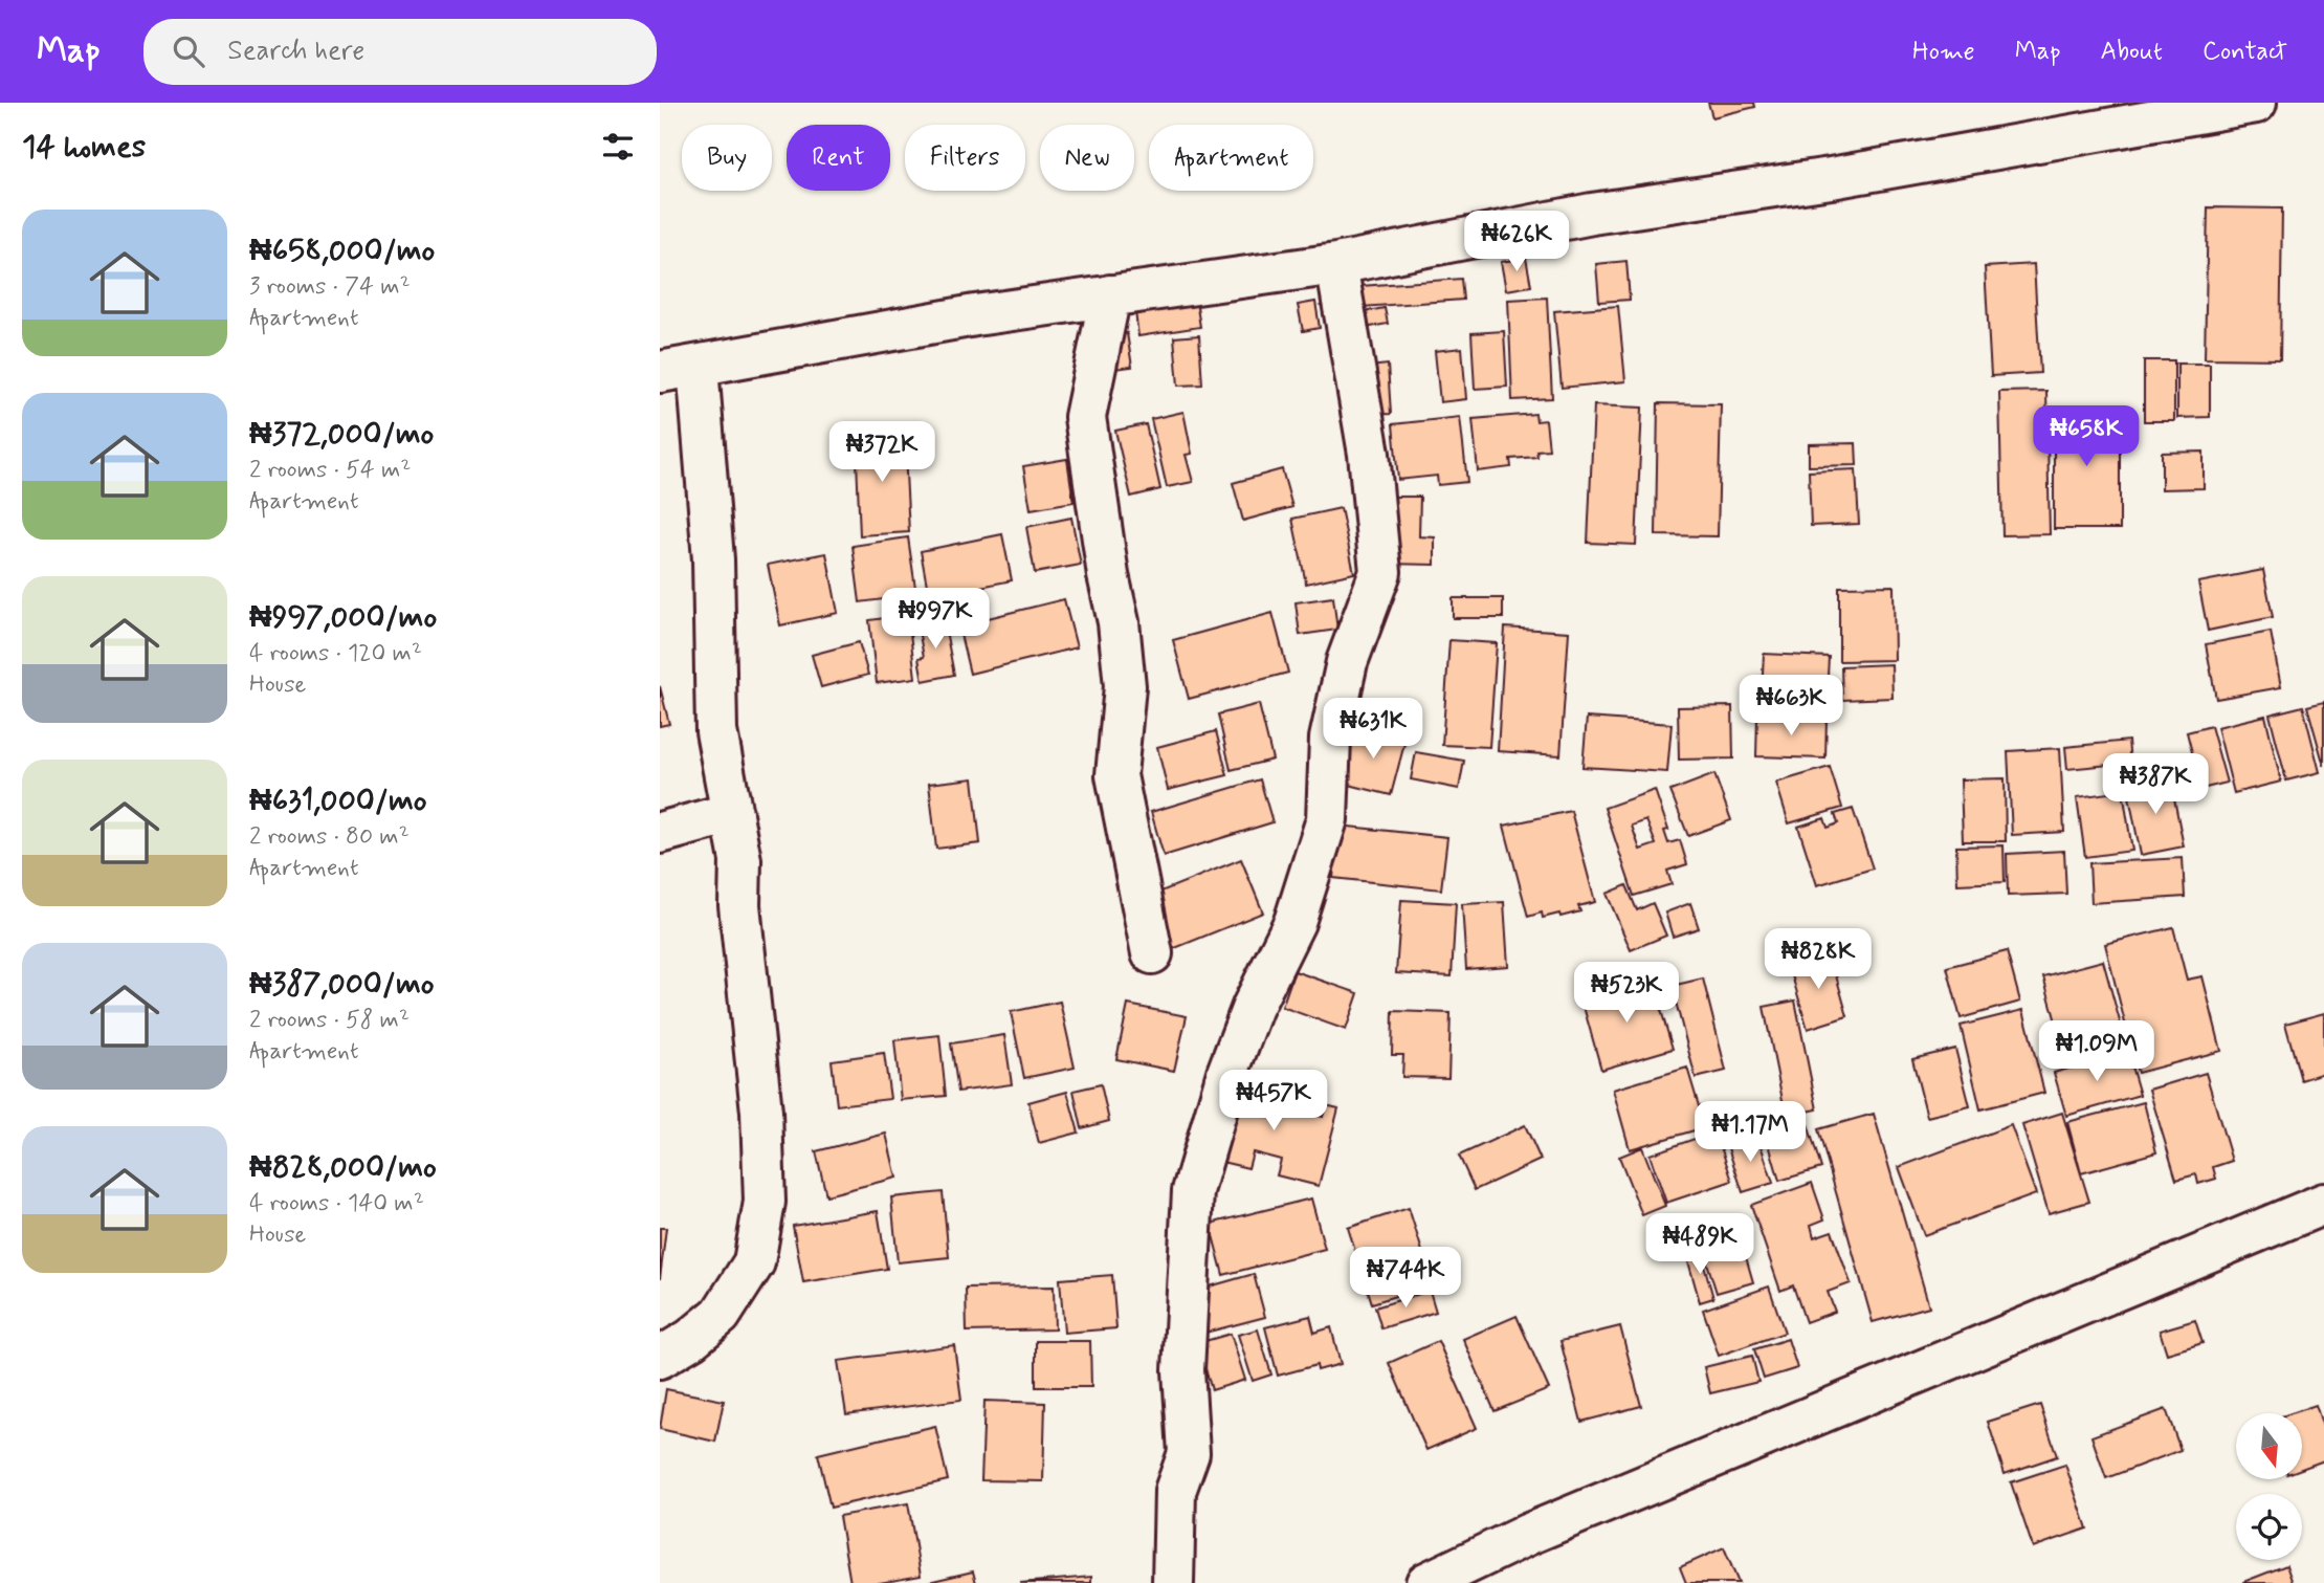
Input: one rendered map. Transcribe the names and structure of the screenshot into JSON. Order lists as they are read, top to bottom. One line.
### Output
{"north":"bottom","page":{"header":"Map","search":"Search here","nav":["Home","Map","About","Contact"],"heading":"14 homes","chip":["Buy","Rent","Filters","New","Apartment"],"list":[{"name":"₦658,000/mo","note":"3 rooms · 74 m² · Apartment"},{"name":"₦372,000/mo","note":"2 rooms · 54 m² · Apartment"},{"name":"₦997,000/mo","note":"4 rooms · 120 m² · House"},{"name":"₦631,000/mo","note":"2 rooms · 80 m² · Apartment"},{"name":"₦387,000/mo","note":"2 rooms · 58 m² · Apartment"},{"name":"₦828,000/mo","note":"4 rooms · 140 m² · House"}],"price":["₦626K","₦658K","₦372K","₦997K","₦663K","₦631K","₦387K","₦828K","₦523K","₦1.09M","₦457K","₦1.17M","₦489K","₦744K"]}}
